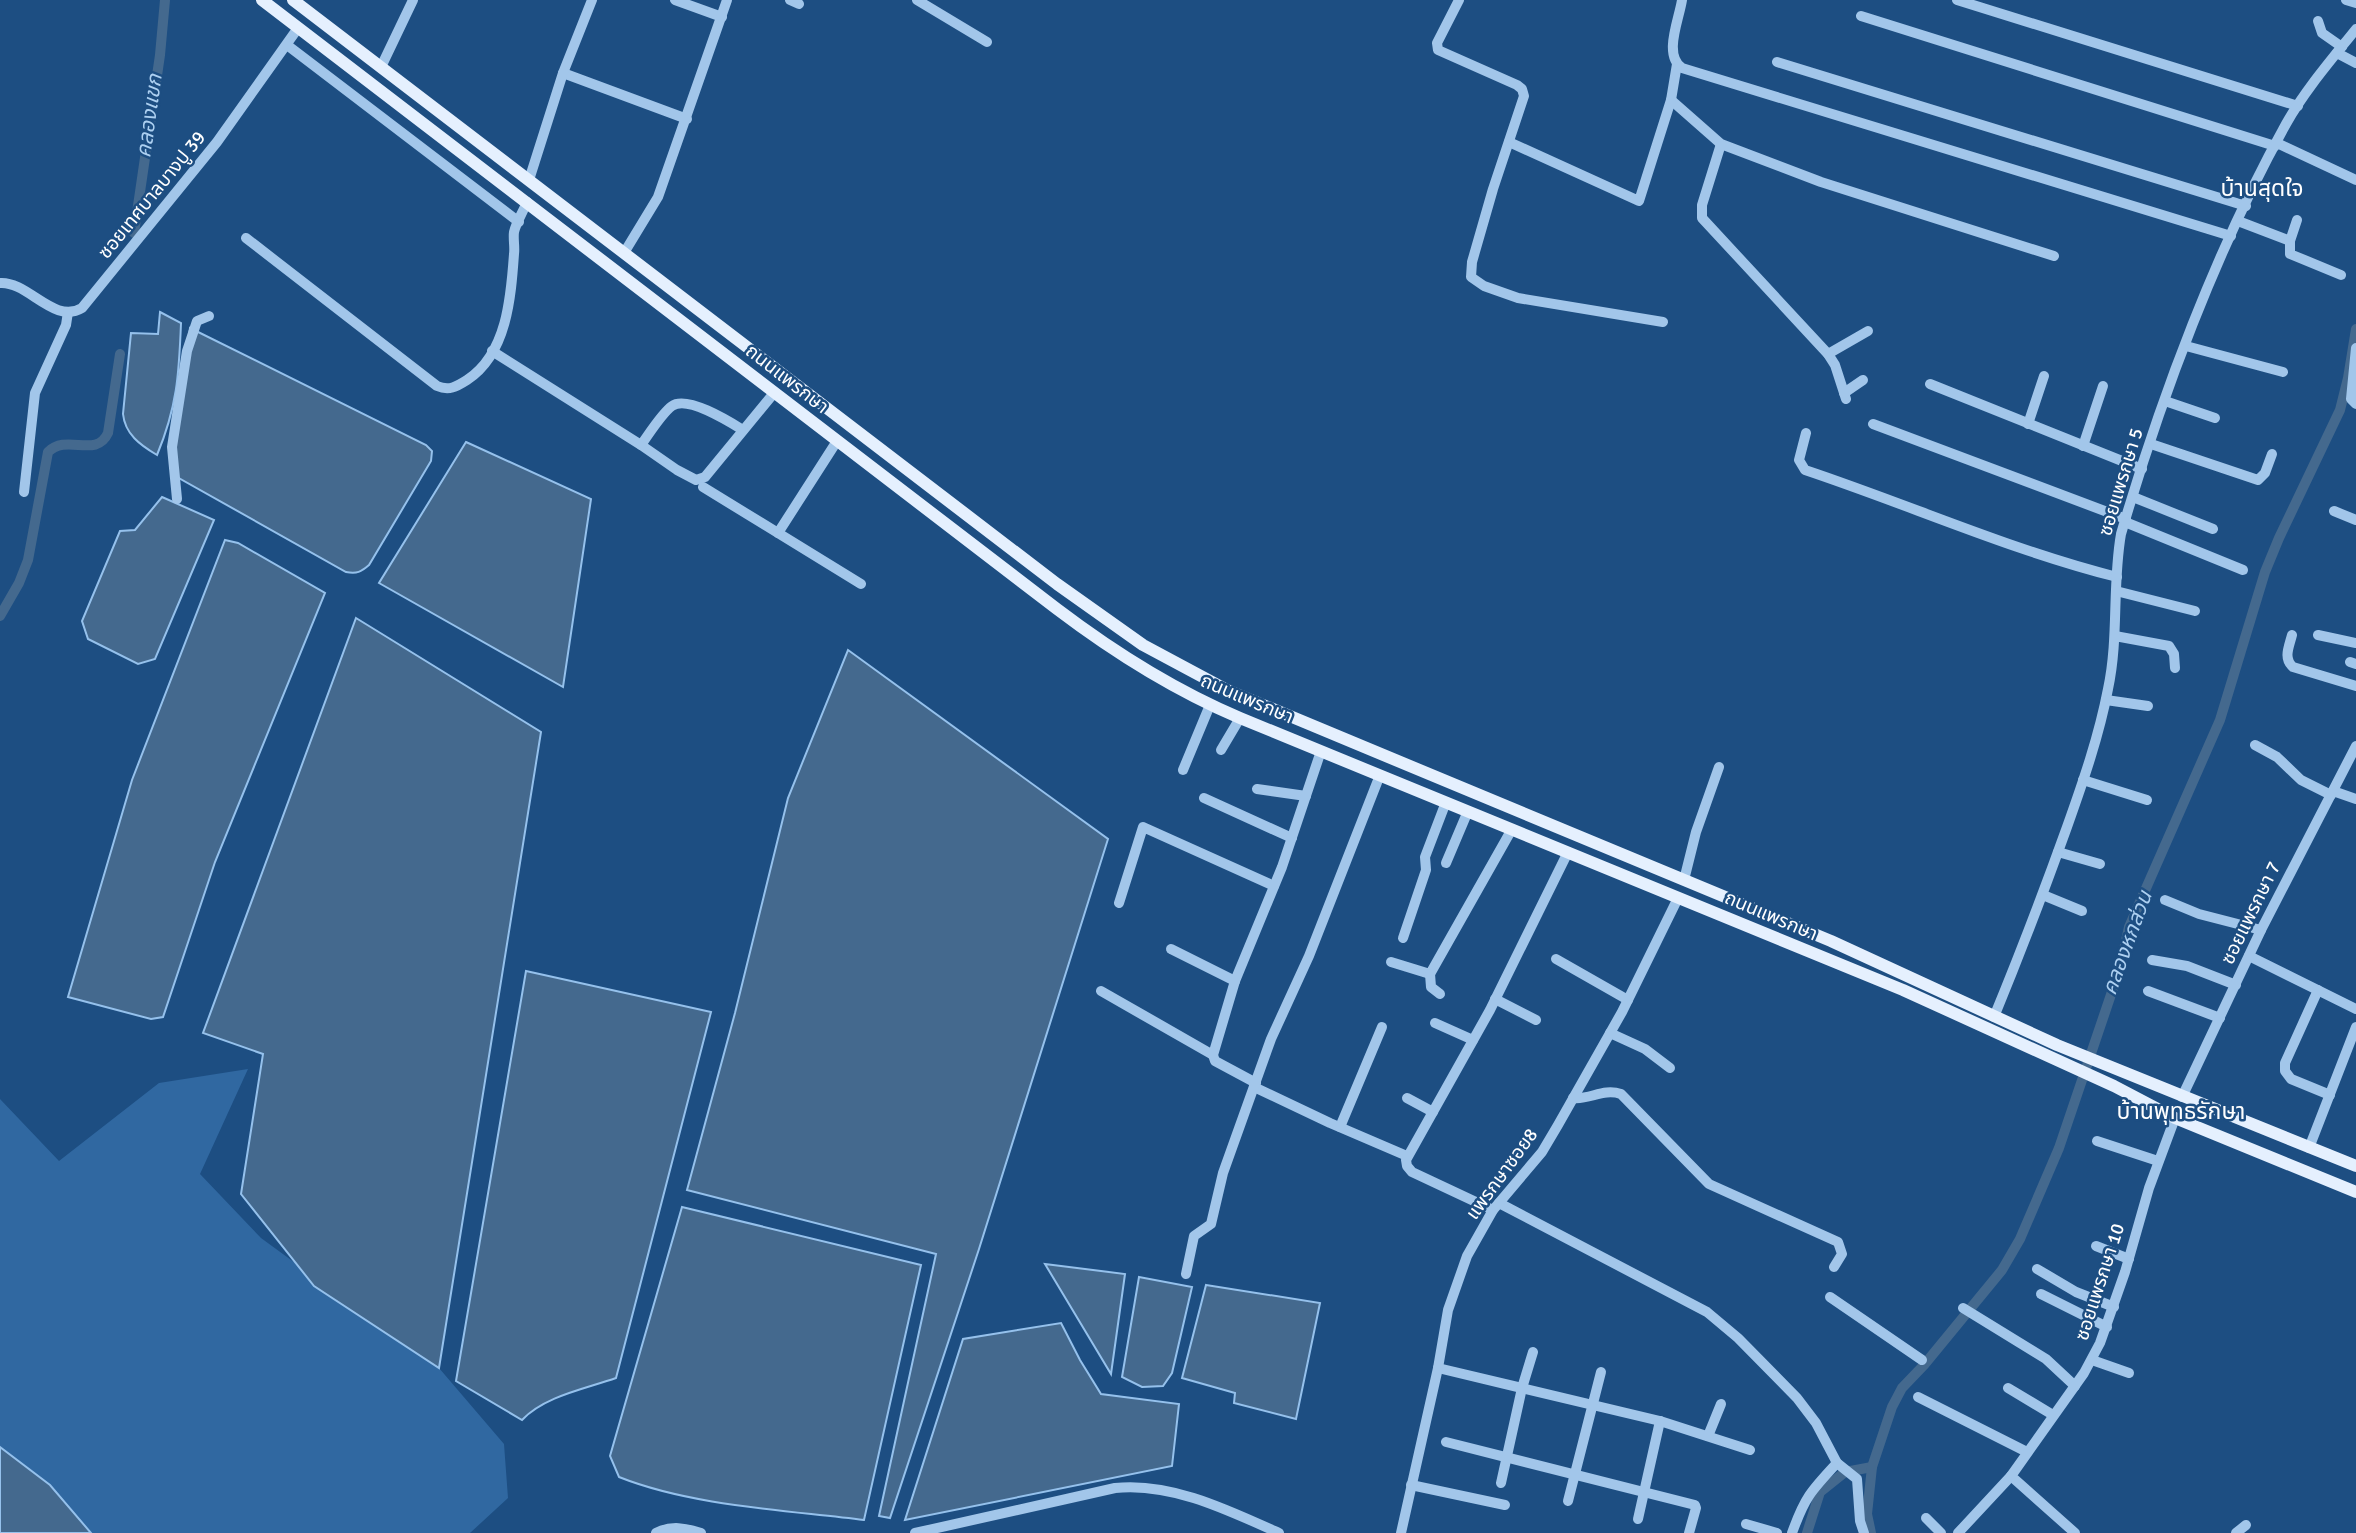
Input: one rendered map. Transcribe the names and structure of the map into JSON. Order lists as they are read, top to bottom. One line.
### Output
{"streets":{"main road":["ถนนแพรกษา"],"street":["ซอยเทศบาลบางปู 39","ซอยแพรกษา 5","ซอยแพรกษา 7","แพรกษาซอย8","ซอยแพรกษา 10"]},"crossings":[["ซอยเทศบาลบางปู 39","ถนนแพรกษา"],["ถนนแพรกษา","ซอยแพรกษา 5"],["ถนนแพรกษา","ซอยแพรกษา 7"],["ถนนแพรกษา","แพรกษาซอย8"],["ถนนแพรกษา","ซอยแพรกษา 10"]],"districts":["บ้านสุดใจ","บ้านพุทธรักษา"],"water":["คลองแขก","คลองหกส่วน"]}
